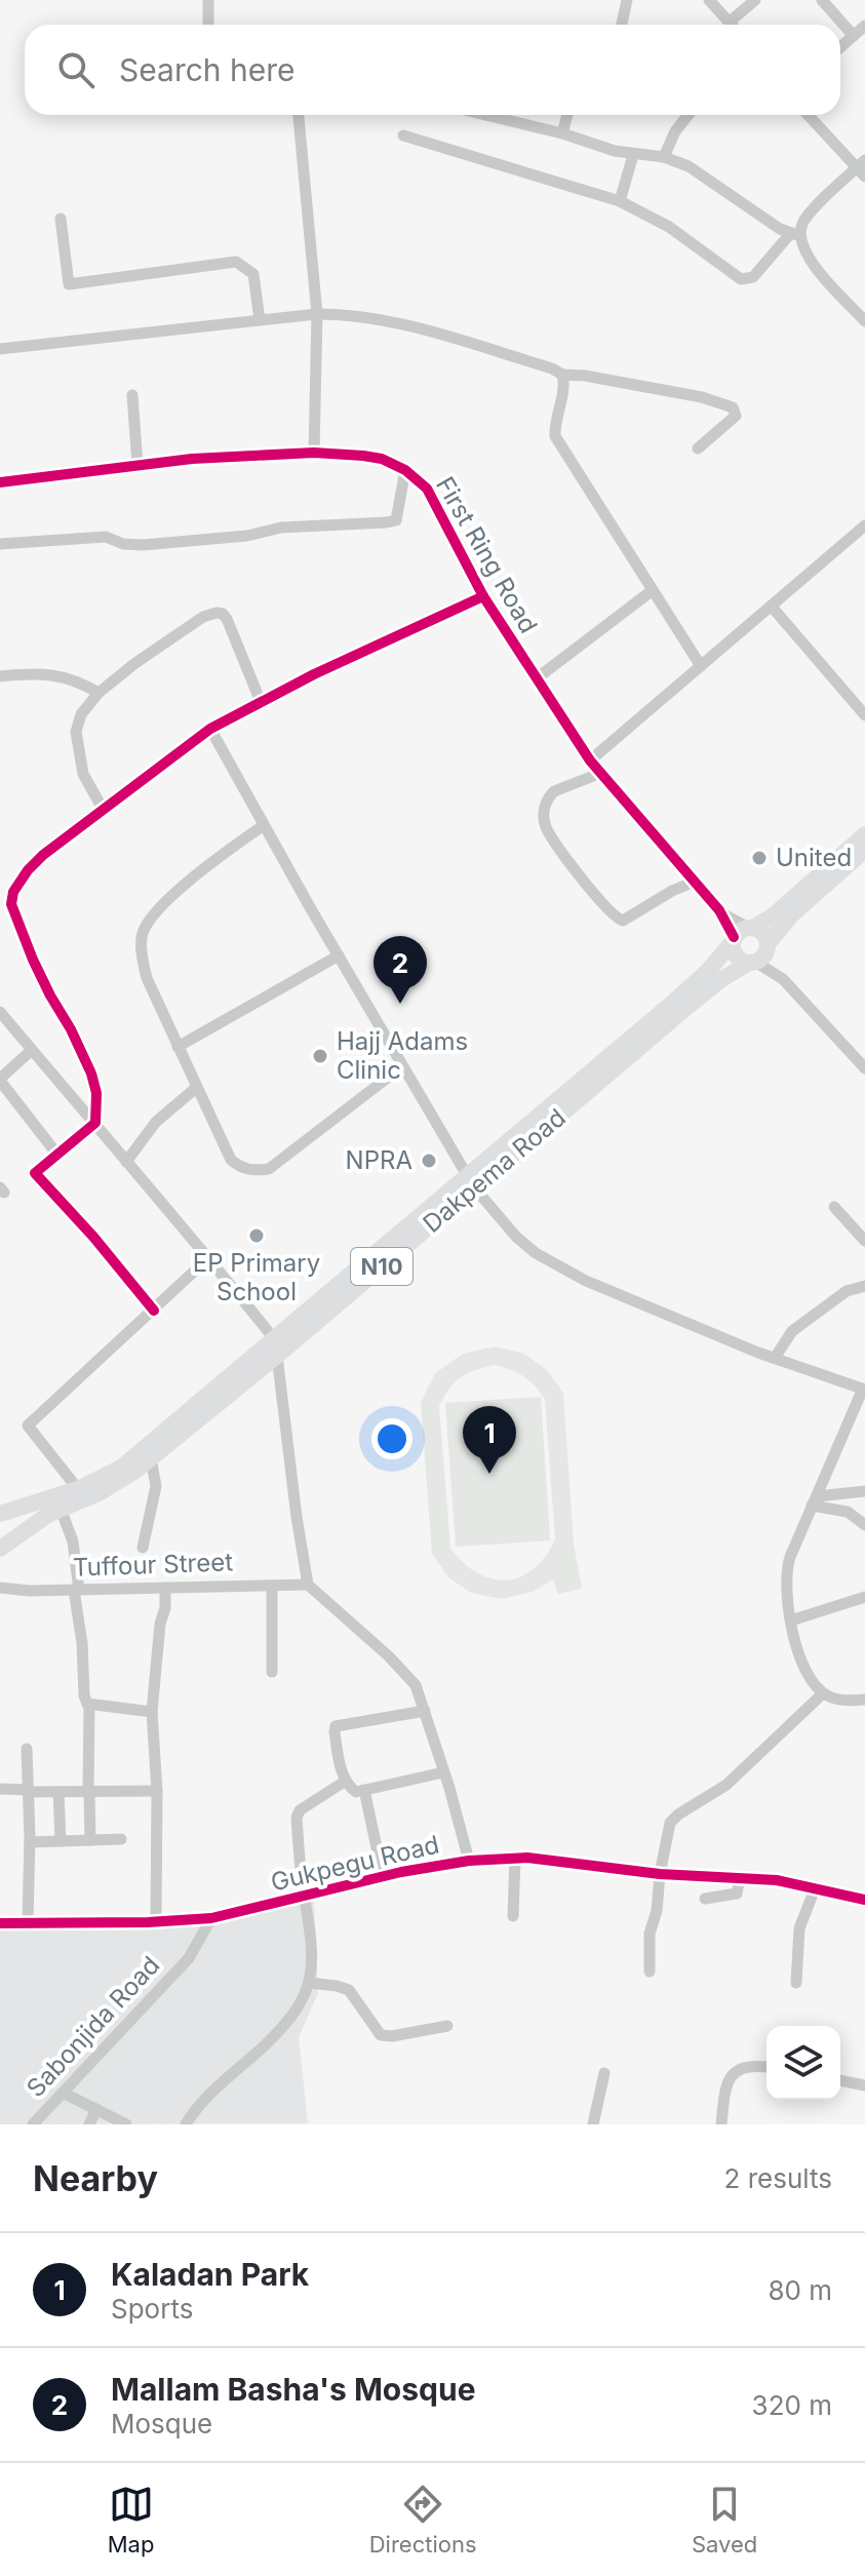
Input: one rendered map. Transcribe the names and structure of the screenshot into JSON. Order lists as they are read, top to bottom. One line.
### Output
{"streets":{"highway":["Dakpema Road","N10"],"street":["First Ring Road","Tuffour Street","Gukpegu Road","Sabonjida Road"]},"crossings":[["First Ring Road","Dakpema Road"],["Gukpegu Road","Sabonjida Road"]],"places":["United","Hajj Adams Clinic","NPRA","EP Primary School"],"page":{"search":"Search here","pins":["2","1"],"heading":["Nearby","2 results"],"list":[{"mark":"1","name":"Kaladan Park","note":"Sports","value":"80 m"},{"mark":"2","name":"Mallam Basha's Mosque","note":"Mosque","value":"320 m"}],"nav":["Map","Directions","Saved"]}}
